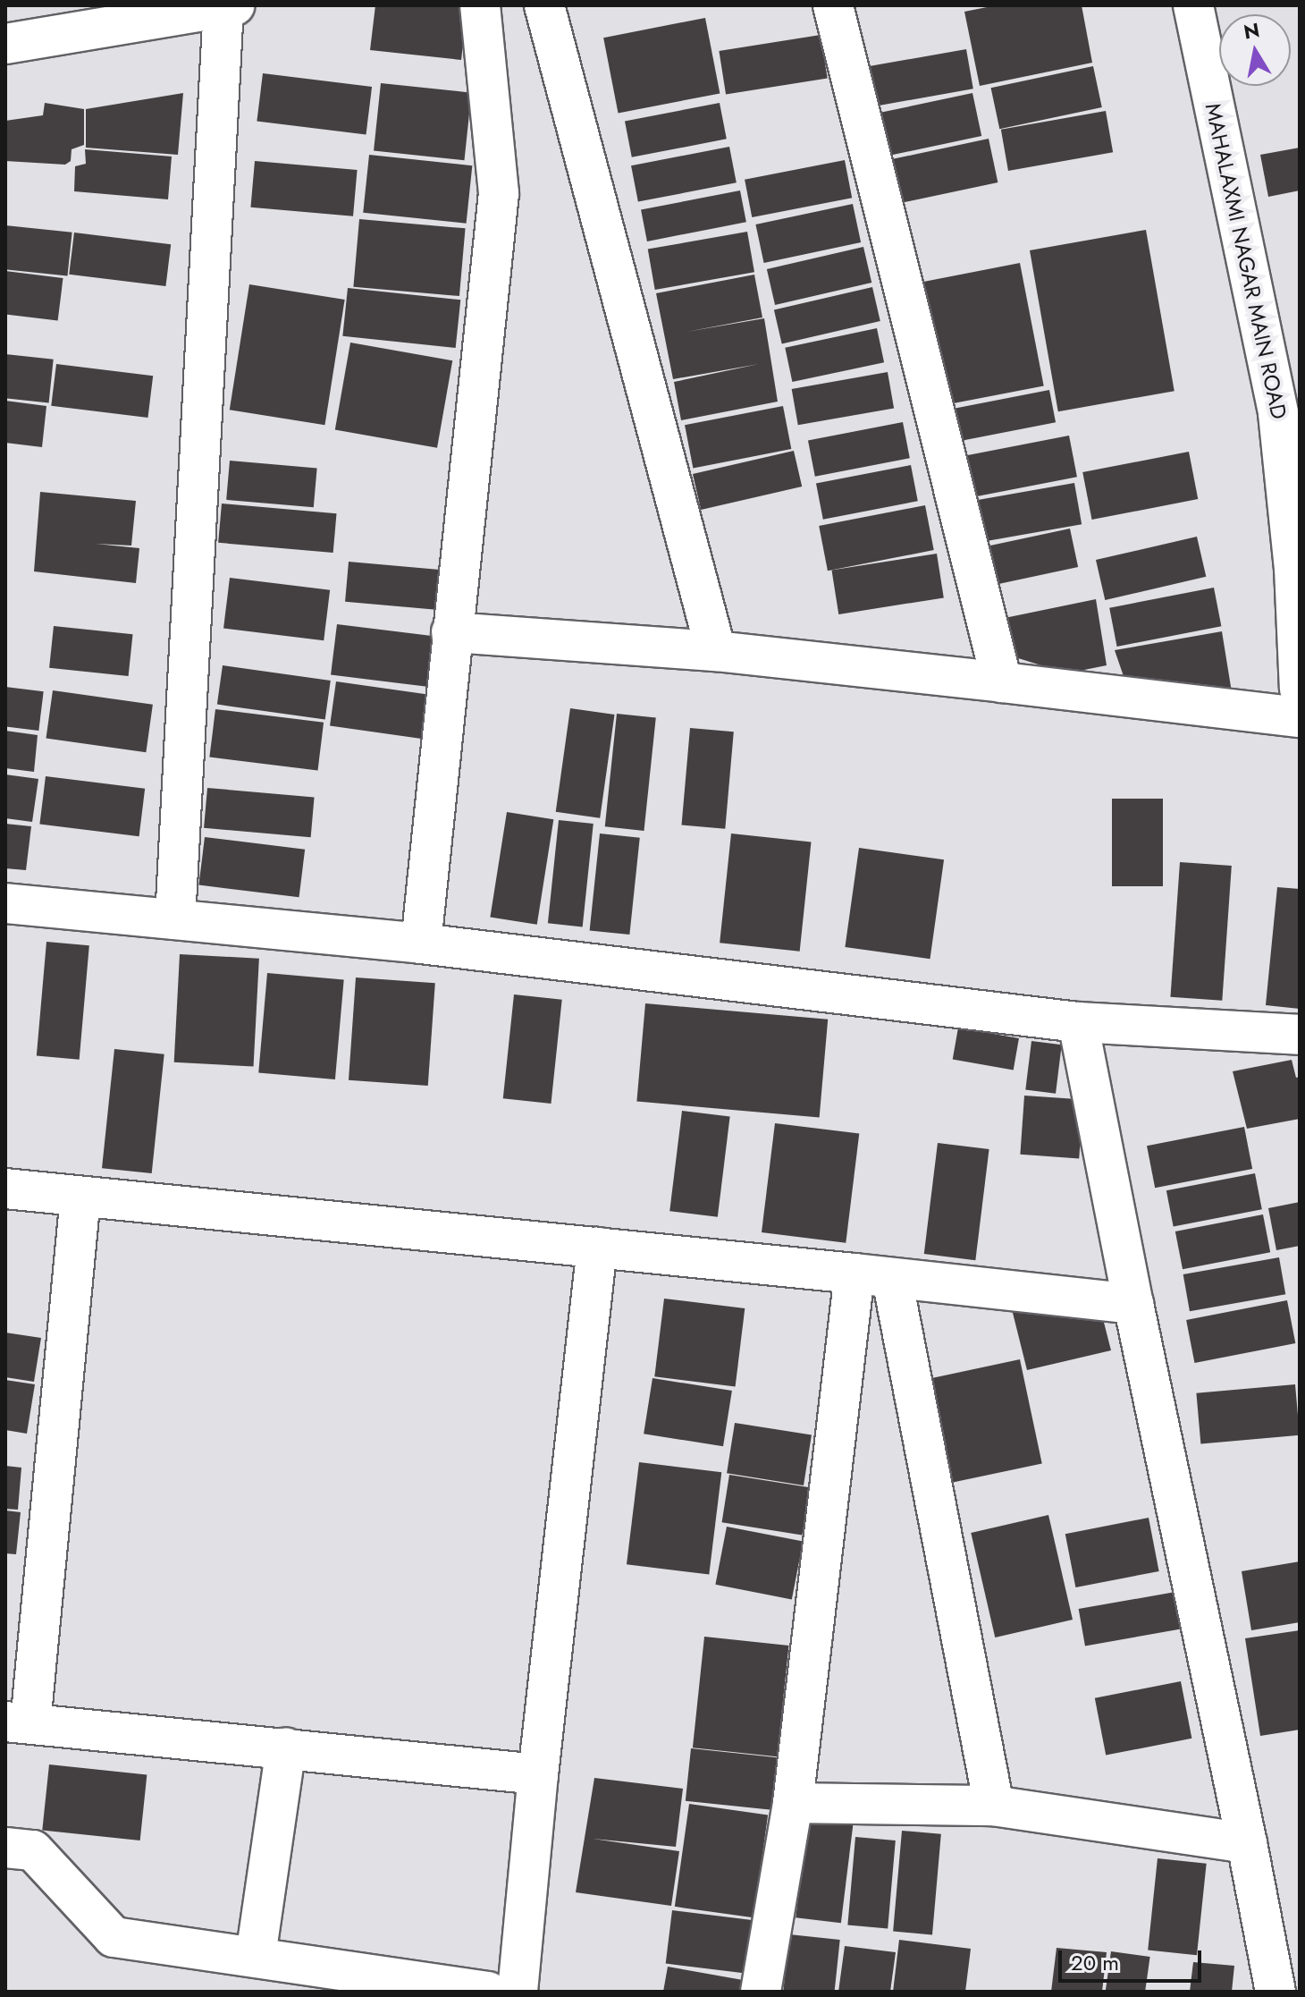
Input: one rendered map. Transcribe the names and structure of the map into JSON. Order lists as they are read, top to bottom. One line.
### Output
{"streets":{"street":["MAHALAXMI NAGAR MAIN ROAD"]},"scale_bar":"20 m","north":"top"}
